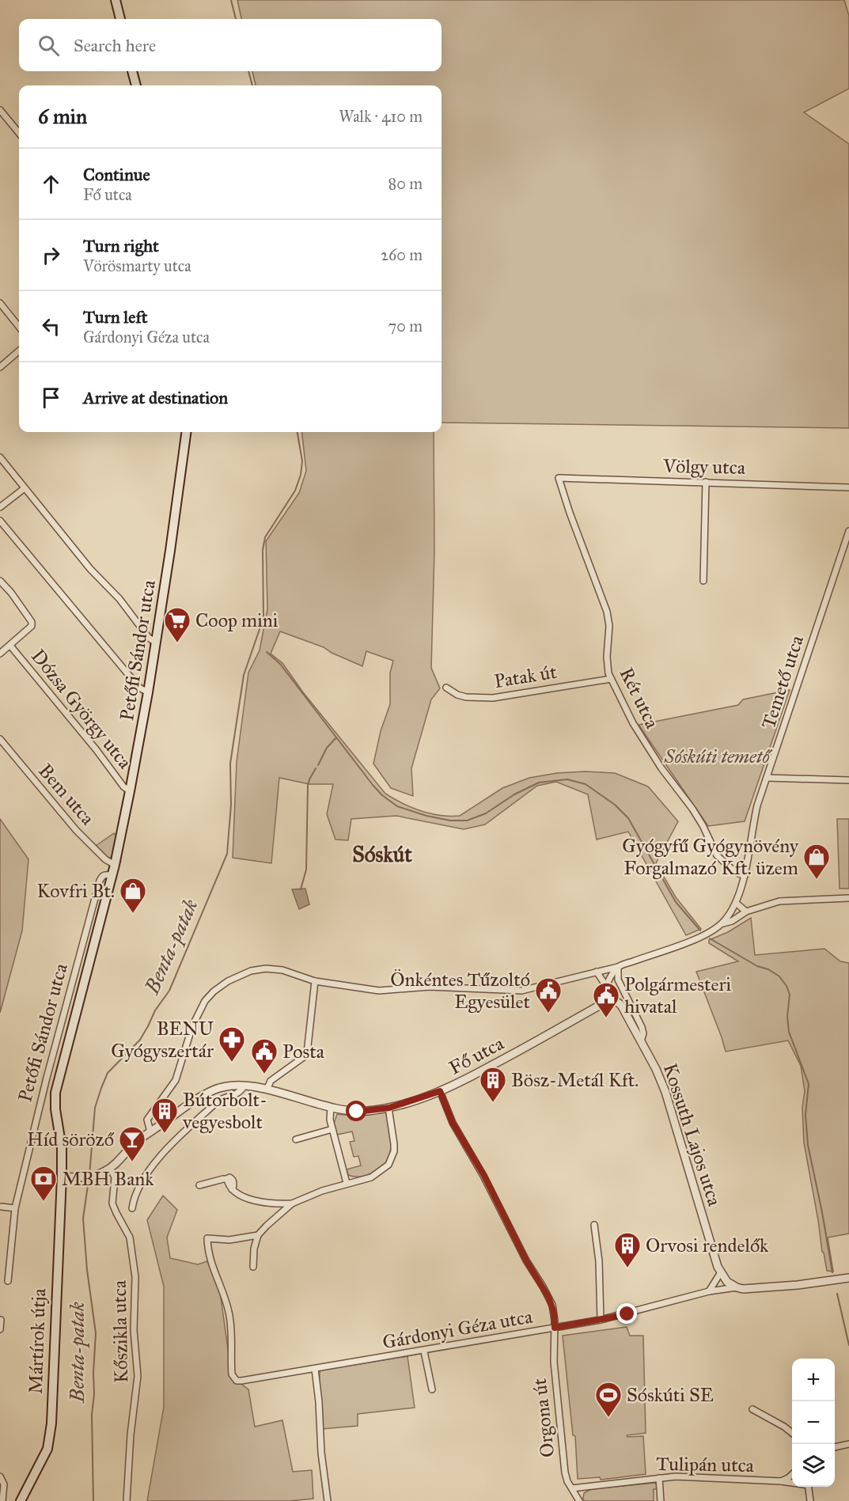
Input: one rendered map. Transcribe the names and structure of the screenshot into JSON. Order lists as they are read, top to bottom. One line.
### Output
{"streets":{"main road":["Petőfi Sándor utca","Mártírok útja"],"street":["Völgy utca","Patak út","Temető utca","Rét utca","Dózsa György utca","Bem utca","Fő utca","Kossuth Lajos utca","Gárdonyi Géza utca","Kőszikla utca","Orgona út","Tulipán utca"]},"crossings":[["Völgy utca","Rét utca"],["Petőfi Sándor utca","Dózsa György utca"],["Petőfi Sándor utca","Bem utca"],["Petőfi Sándor utca","Mártírok útja"],["Patak út","Rét utca"],["Temető utca","Rét utca"],["Fő utca","Kossuth Lajos utca"],["Fő utca","Kőszikla utca"],["Fő utca","Orgona út"],["Gárdonyi Géza utca","Orgona út"],["Orgona út","Tulipán utca"]],"districts":["Sóskút"],"water":["Benta-patak"],"parks":["Sóskúti temető"],"places":{"supermarket":["Coop mini"],"shop":["Gyógyfű Gyógynövény Forgalmazó Kft. üzem","Kovfri Bt."],"public building":["Önkéntes Tűzoltó Egyesület","Polgármesteri hivatal","Posta"],"pharmacy":["BENU Gyógyszertár"],"building":["Bösz-Metál Kft.","Bútorbolt- vegyesbolt","Orvosi rendelők"],"bar":["Híd söröző"],"bank":["MBH Bank"],"sports":["Sóskúti SE"]},"page":{"search":"Search here","heading":["6 min","Walk · 410 m"],"list":[["Continue","Fő utca","80 m"],["Turn right","Vörösmarty utca","260 m"],["Turn left","Gárdonyi Géza utca","70 m"],"Arrive at destination"],"map_buttons":["+","−"]}}
